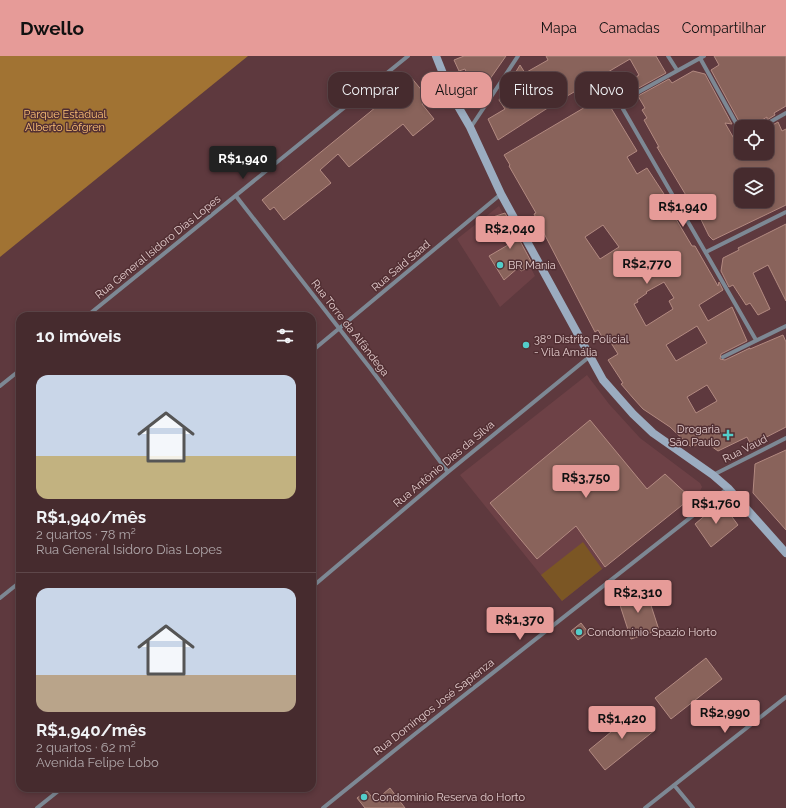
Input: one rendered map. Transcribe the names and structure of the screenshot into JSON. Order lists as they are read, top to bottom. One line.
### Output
{"streets":{"street":["Rua General Isidoro Dias Lopes","Rua Said Saad","Rua Torre da Alfândega","Rua Vaud","Rua Antônio Dias da Silva","Rua Domingos José Sapienza"]},"crossings":[["Rua General Isidoro Dias Lopes","Rua Torre da Alfândega"],["Rua Said Saad","Rua Torre da Alfândega"],["Rua Torre da Alfândega","Rua Antônio Dias da Silva"]],"parks":["Parque Estadual Alberto Löfgren"],"places":{"other":["BR Mania","38º Distrito Policial - Vila Amália","Condomínio Spazio Horto","Condominio Reserva do Horto"],"health":["Drogaria São Paulo"]},"page":{"header":"Dwello","nav":["Mapa","Camadas","Compartilhar"],"chip":["Comprar","Alugar","Filtros","Novo"],"price":["R$1,940","R$1,940","R$2,040","R$2,770","R$3,750","R$1,760","R$2,310","R$1,370","R$2,990","R$1,420"],"heading":"10 imóveis","list":[{"name":"R$1,940/mês","note":"2 quartos · 78 m² · Rua General Isidoro Dias Lopes"},{"name":"R$1,940/mês","note":"2 quartos · 62 m² · Avenida Felipe Lobo"}]}}
